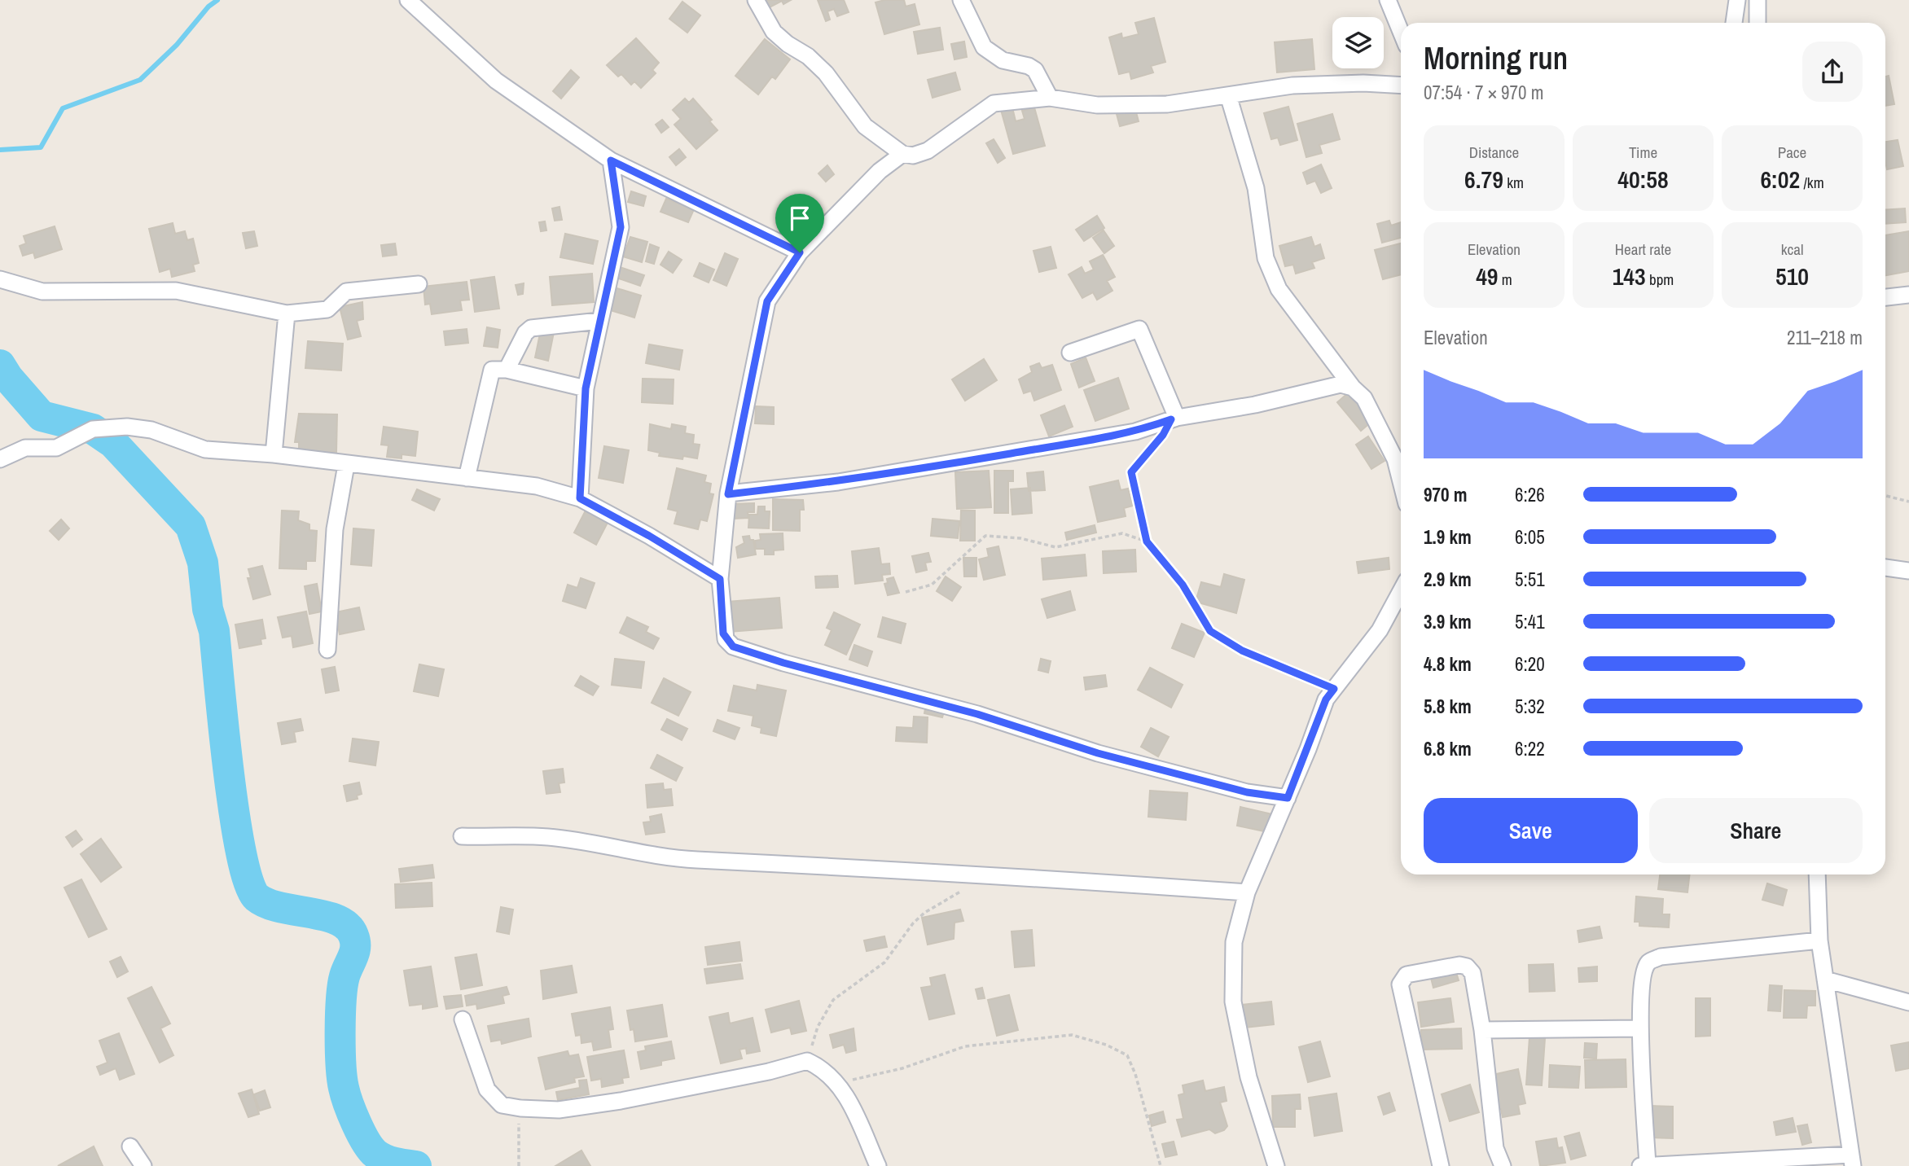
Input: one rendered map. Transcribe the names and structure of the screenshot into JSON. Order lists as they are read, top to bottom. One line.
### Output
{"page":{"heading":["Morning run","07:54 · 7 × 970 m"],"stats":[["Distance","6.79 km"],["Time","40:58"],["Pace","6:02 /km"],["Elevation","49 m"],["Heart rate","143 bpm"],["kcal","510"]],"chart":["Elevation","211–218 m"],"list":[{"name":"970 m","note":"6:26"},{"name":"1.9 km","note":"6:05"},{"name":"2.9 km","note":"5:51"},{"name":"3.9 km","note":"5:41"},{"name":"4.8 km","note":"6:20"},{"name":"5.8 km","note":"5:32"},{"name":"6.8 km","note":"6:22"}],"buttons":["Save","Share"]}}
